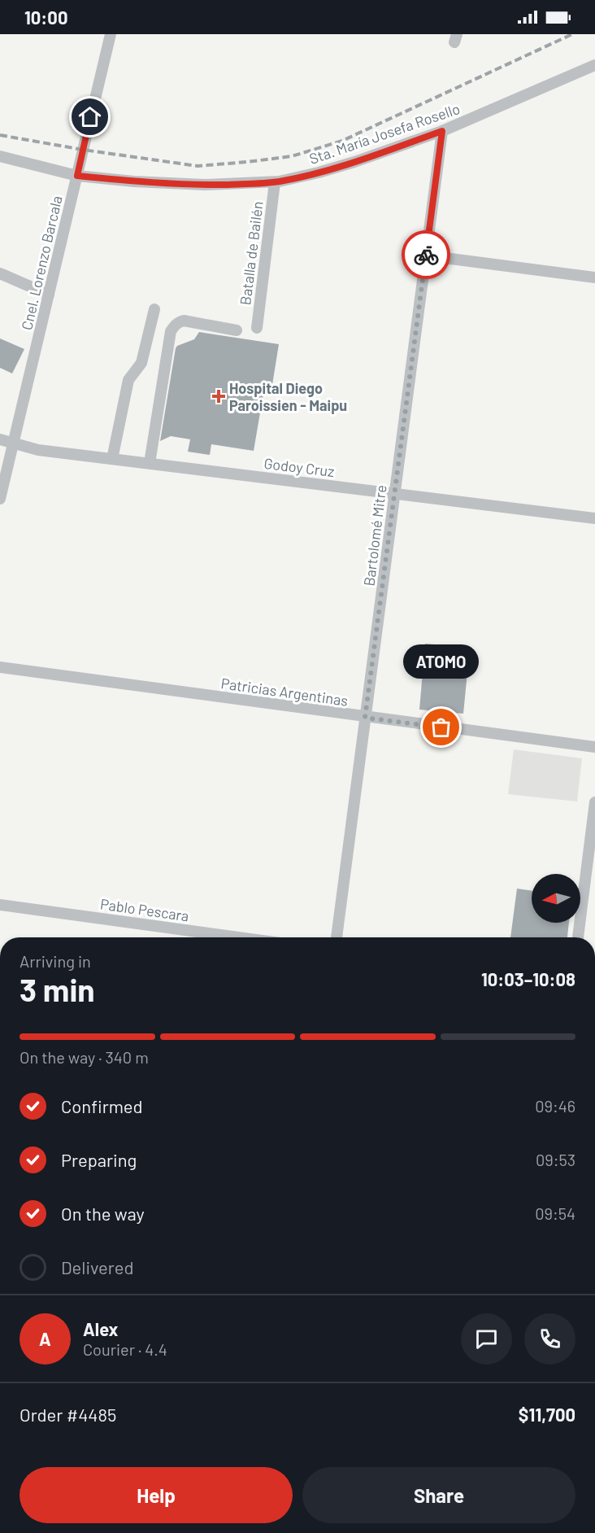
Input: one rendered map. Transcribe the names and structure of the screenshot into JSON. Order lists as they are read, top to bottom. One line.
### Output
{"streets":{"street":["Sta. María Josefa Rosello","Batalla de Bailén","Cnel. Lorenzo Barcala","Godoy Cruz","Bartolomé Mitre","Patricias Argentinas","Pablo Pescara"]},"crossings":[["Sta. María Josefa Rosello","Batalla de Bailén"],["Sta. María Josefa Rosello","Cnel. Lorenzo Barcala"],["Sta. María Josefa Rosello","Bartolomé Mitre"],["Cnel. Lorenzo Barcala","Godoy Cruz"],["Godoy Cruz","Bartolomé Mitre"],["Bartolomé Mitre","Patricias Argentinas"]],"places":{"health":["Hospital Diego Paroissien - Maipu"],"other":["ATOMO"]},"north":"left","page":{"status":"10:00","bubble":"ATOMO","heading":["3 min","Arriving in","10:03–10:08"],"panel":["Alex","Courier · 4.4","Order #4485","$11,700"],"bar":"On the way · 340 m","list":[["Confirmed","09:46"],["Preparing","09:53"],["On the way","09:54"],"Delivered"],"round":"A","buttons":["Help","Share"]}}
